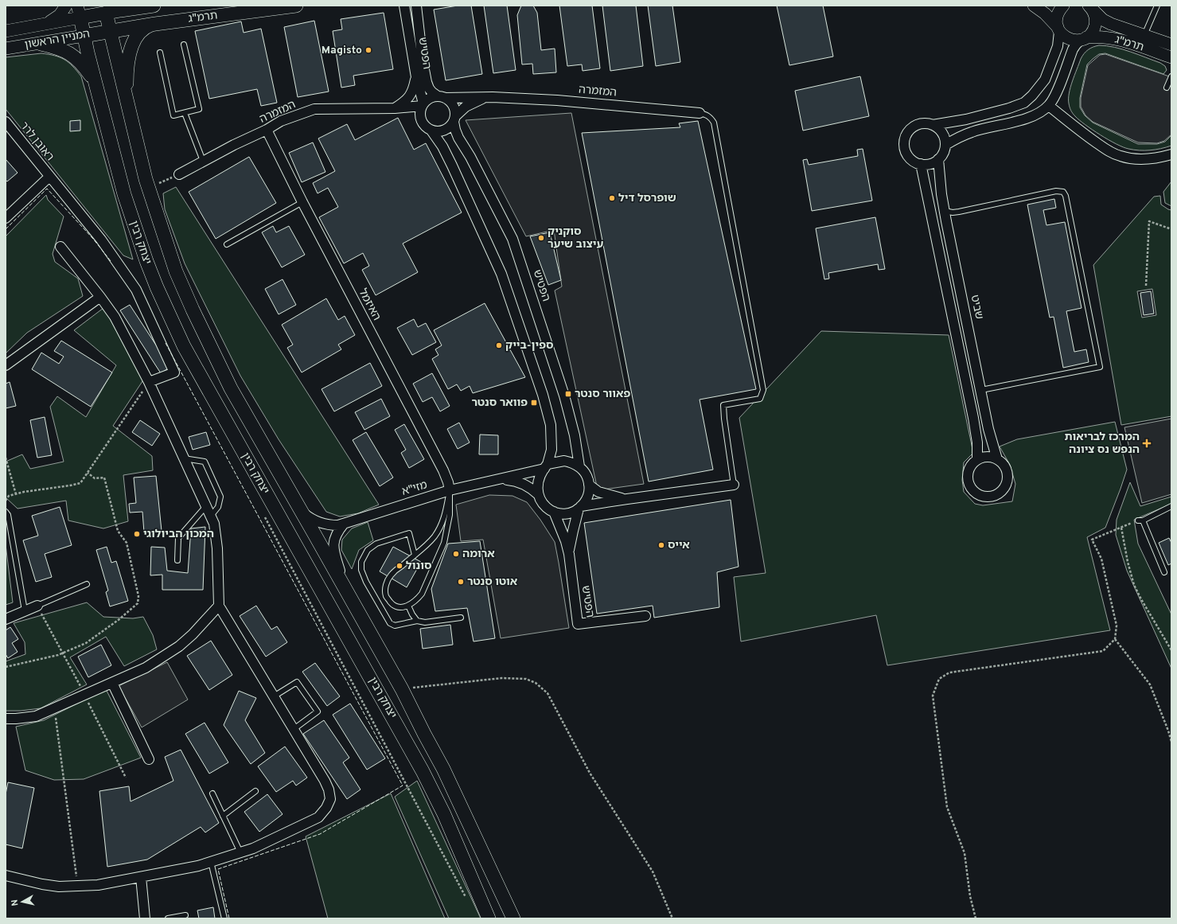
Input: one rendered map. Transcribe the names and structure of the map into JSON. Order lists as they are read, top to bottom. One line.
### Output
{"streets":{"main road":["תרמ\"ג","המניין הראשון","יצחק רבין"],"street":["הפטיש","המזמרה","ראובן לרר","האיזמל","שביט","מזי\"א"]},"crossings":[["תרמ\"ג","המניין הראשון"],["תרמ\"ג","יצחק רבין"],["המניין הראשון","יצחק רבין"],["הפטיש","המזמרה"],["הפטיש","מזי\"א"],["המזמרה","האיזמל"],["יצחק רבין","מזי\"א"],["האיזמל","מזי\"א"]],"places":{"other":["Magisto","שופרסל דיל","סוקניק עיצוב שיער","ספין-בייק","המכון הביולוגי","אייס","ארומה","סונול","אוטו סנטר"],"transit":["פאוור סנטר","פוואר סנטר"],"health":["המרכז לבריאות הנפש נס ציונה"]},"north":"left"}
